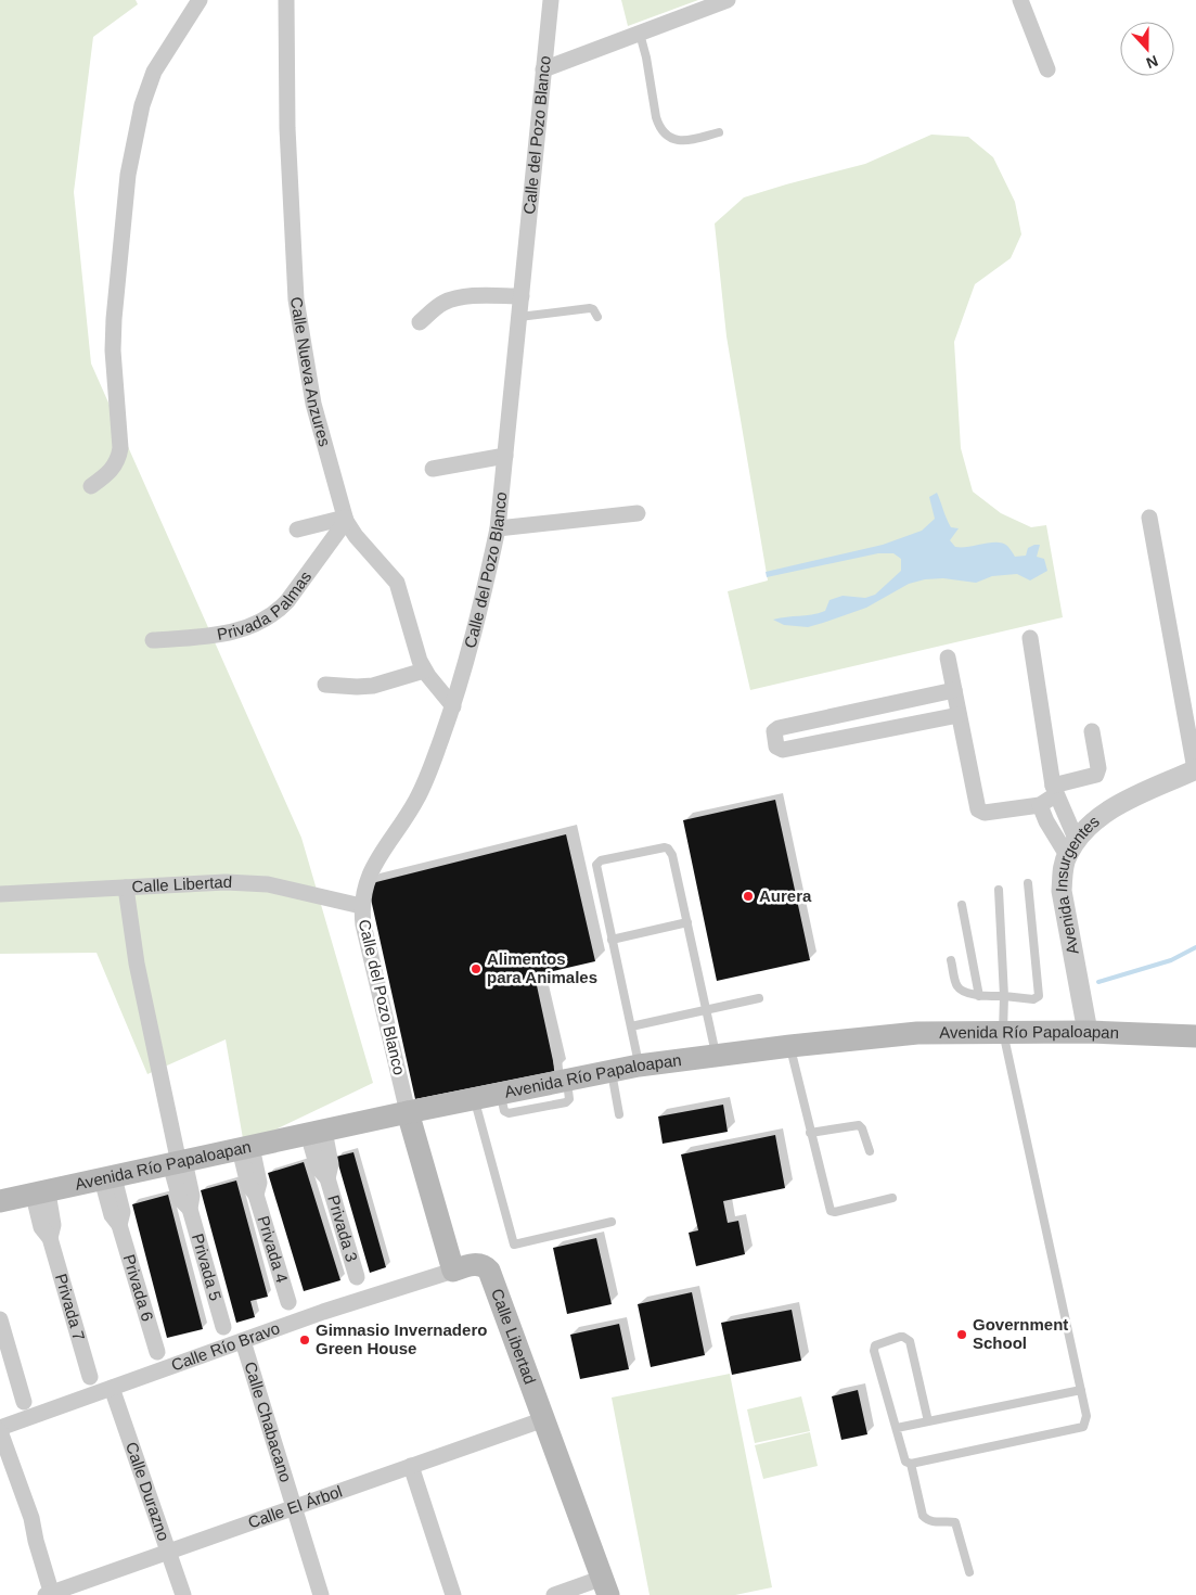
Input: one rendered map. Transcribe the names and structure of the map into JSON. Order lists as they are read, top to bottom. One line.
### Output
{"streets":{"main road":["Calle Libertad","Avenida Río Papaloapan"],"street":["Calle del Pozo Blanco","Calle Nueva Anzures","Privada Palmas","Avenida Insurgentes","Privada 3","Privada 4","Privada 5","Privada 6","Privada 7","Calle Río Bravo","Calle Chabacano","Calle Durazno","Calle El Árbol"]},"crossings":[["Calle del Pozo Blanco","Calle Nueva Anzures"],["Calle del Pozo Blanco","Calle Libertad"],["Calle del Pozo Blanco","Avenida Río Papaloapan"],["Calle Nueva Anzures","Privada Palmas"],["Calle Libertad","Privada 5"],["Calle Libertad","Calle Río Bravo"],["Calle Libertad","Calle El Árbol"],["Avenida Insurgentes","Avenida Río Papaloapan"],["Avenida Río Papaloapan","Privada 3"],["Avenida Río Papaloapan","Privada 4"],["Avenida Río Papaloapan","Privada 5"],["Avenida Río Papaloapan","Privada 6"],["Avenida Río Papaloapan","Privada 7"],["Calle Río Bravo","Calle Chabacano"],["Calle Río Bravo","Calle Durazno"],["Calle Chabacano","Calle El Árbol"],["Calle Durazno","Calle El Árbol"]],"places":["Aurera","Alimentos para Animales","Government School","Gimnasio Invernadero Green House"],"north":"bottom"}
